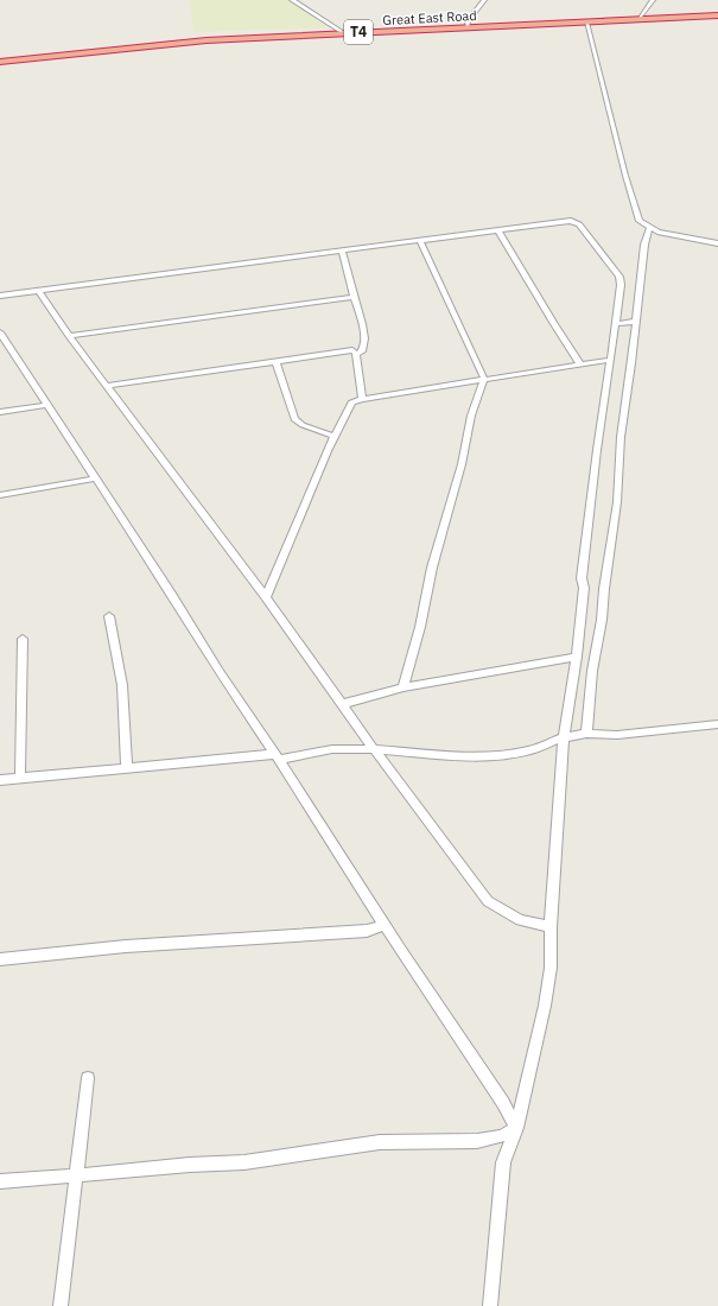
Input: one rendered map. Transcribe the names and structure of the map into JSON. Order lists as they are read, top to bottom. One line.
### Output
{"streets":{"highway":["Great East Road","T4"]}}
